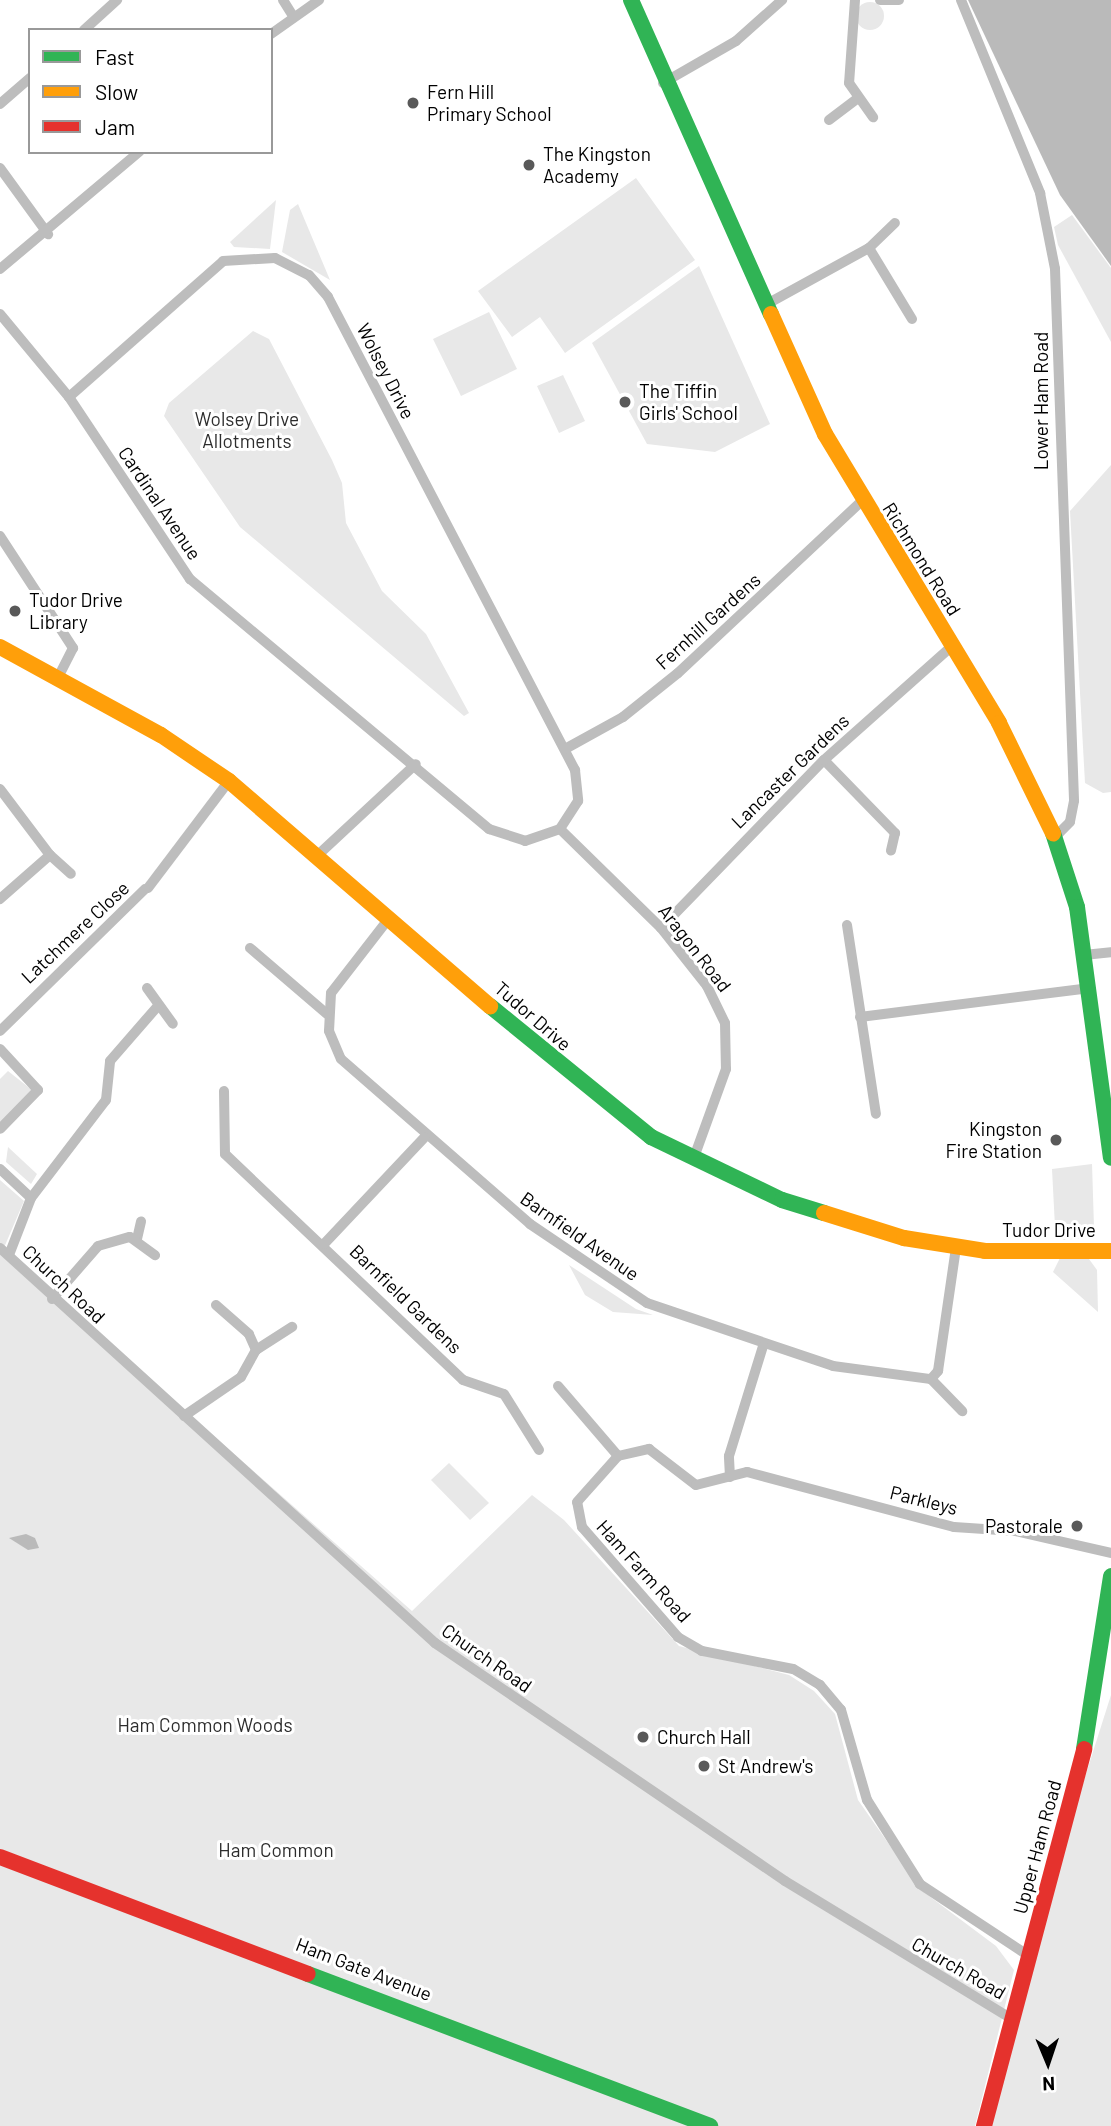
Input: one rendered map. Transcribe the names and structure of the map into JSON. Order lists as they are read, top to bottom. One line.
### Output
{"streets":{"main road":["Richmond Road","Tudor Drive","Upper Ham Road","Ham Gate Avenue"],"street":["Wolsey Drive","Lower Ham Road","Cardinal Avenue","Fernhill Gardens","Lancaster Gardens","Latchmere Close","Aragon Road","Barnfield Avenue","Church Road","Barnfield Gardens","Parkleys","Ham Farm Road"]},"crossings":[["Wolsey Drive","Cardinal Avenue"],["Wolsey Drive","Fernhill Gardens"],["Lower Ham Road","Richmond Road"],["Richmond Road","Fernhill Gardens"],["Richmond Road","Lancaster Gardens"],["Lancaster Gardens","Aragon Road"],["Latchmere Close","Tudor Drive"],["Aragon Road","Tudor Drive"],["Barnfield Avenue","Barnfield Gardens"],["Church Road","Upper Ham Road"],["Parkleys","Ham Farm Road"],["Ham Farm Road","Upper Ham Road"]],"parks":["Wolsey Drive Allotments","Ham Common Woods","Ham Common"],"places":["Fern Hill Primary School","The Kingston Academy","The Tiffin Girls' School","Tudor Drive Library","Kingston Fire Station","Pastorale","Church Hall","St Andrew's"],"legend":["Fast","Slow","Jam"],"north":"bottom"}
